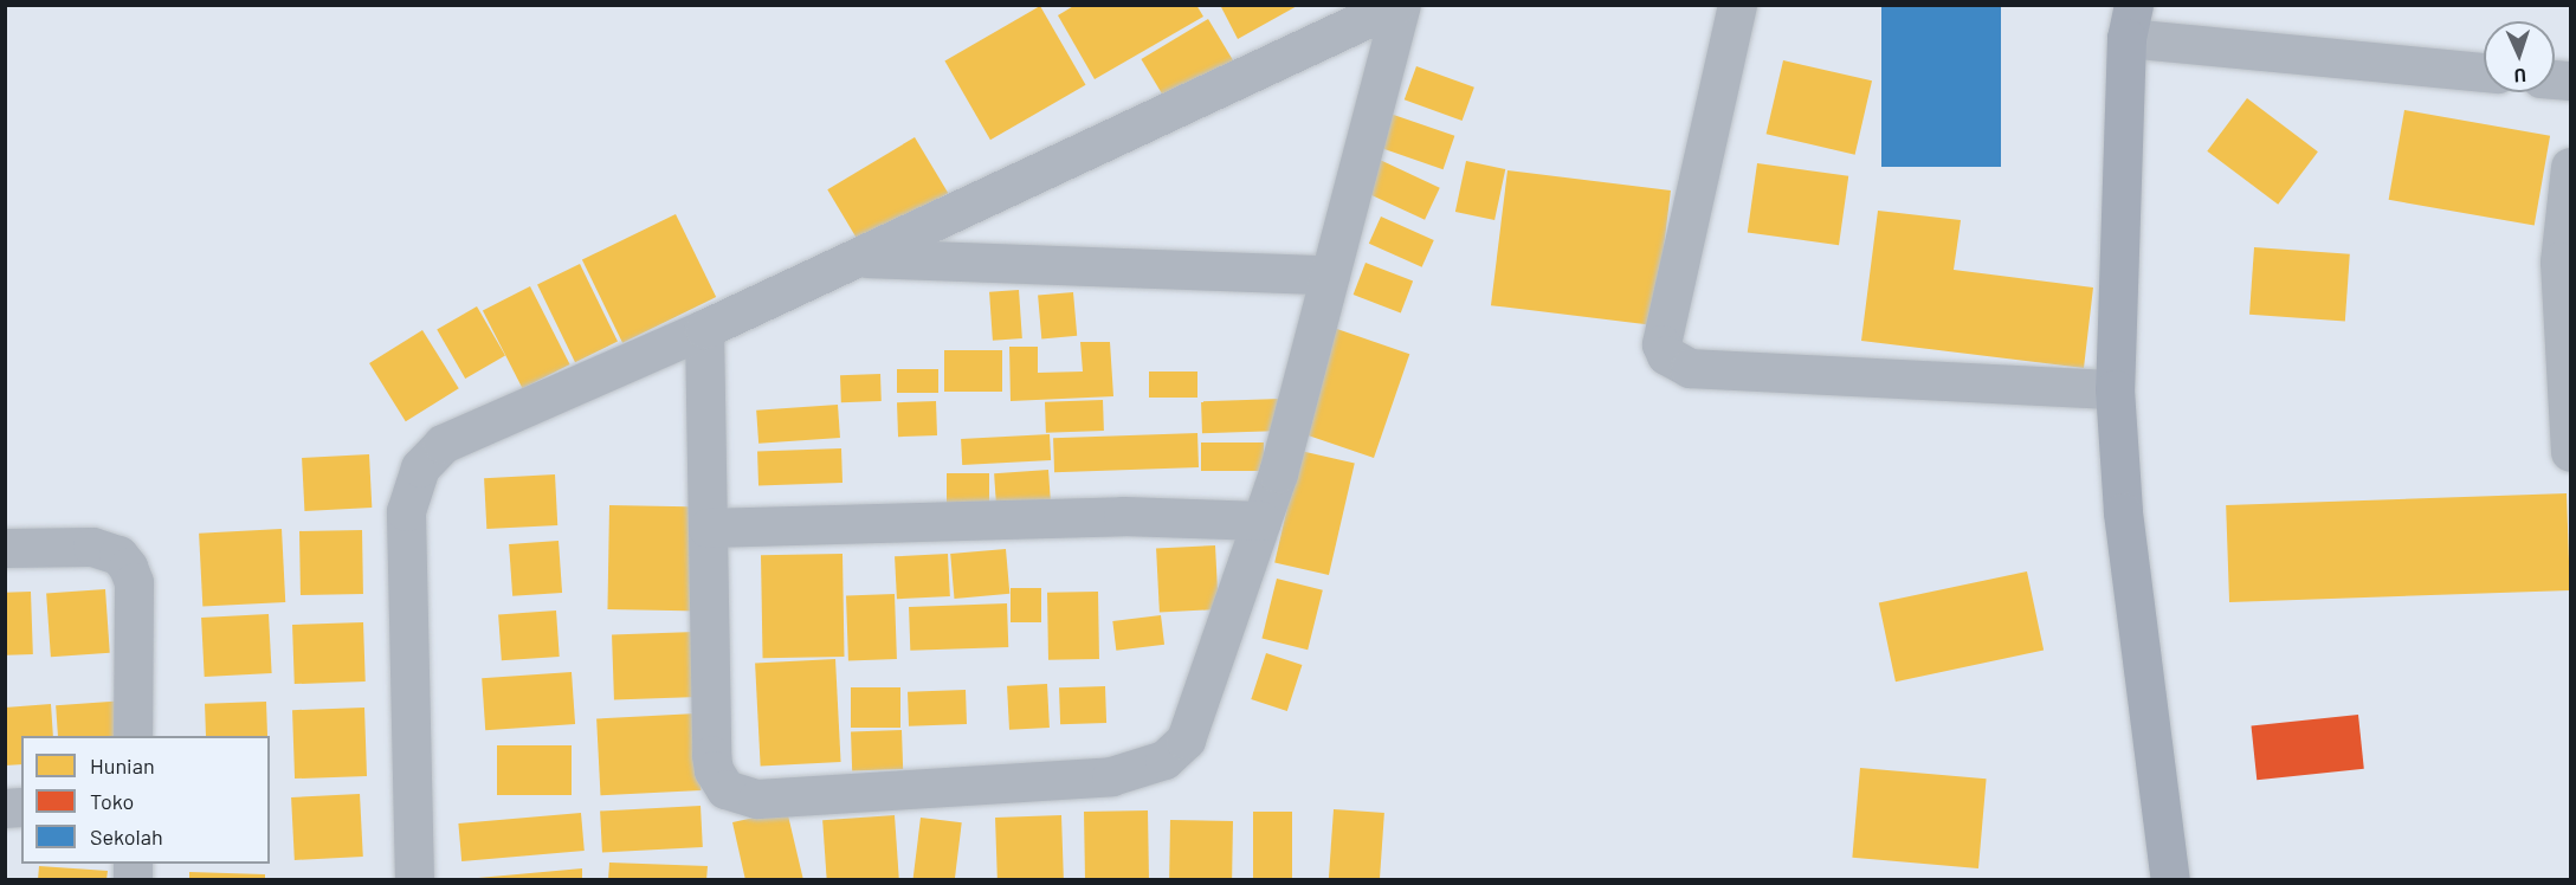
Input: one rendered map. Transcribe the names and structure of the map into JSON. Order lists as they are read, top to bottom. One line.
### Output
{"legend":["Hunian","Toko","Sekolah"],"north":"bottom"}
